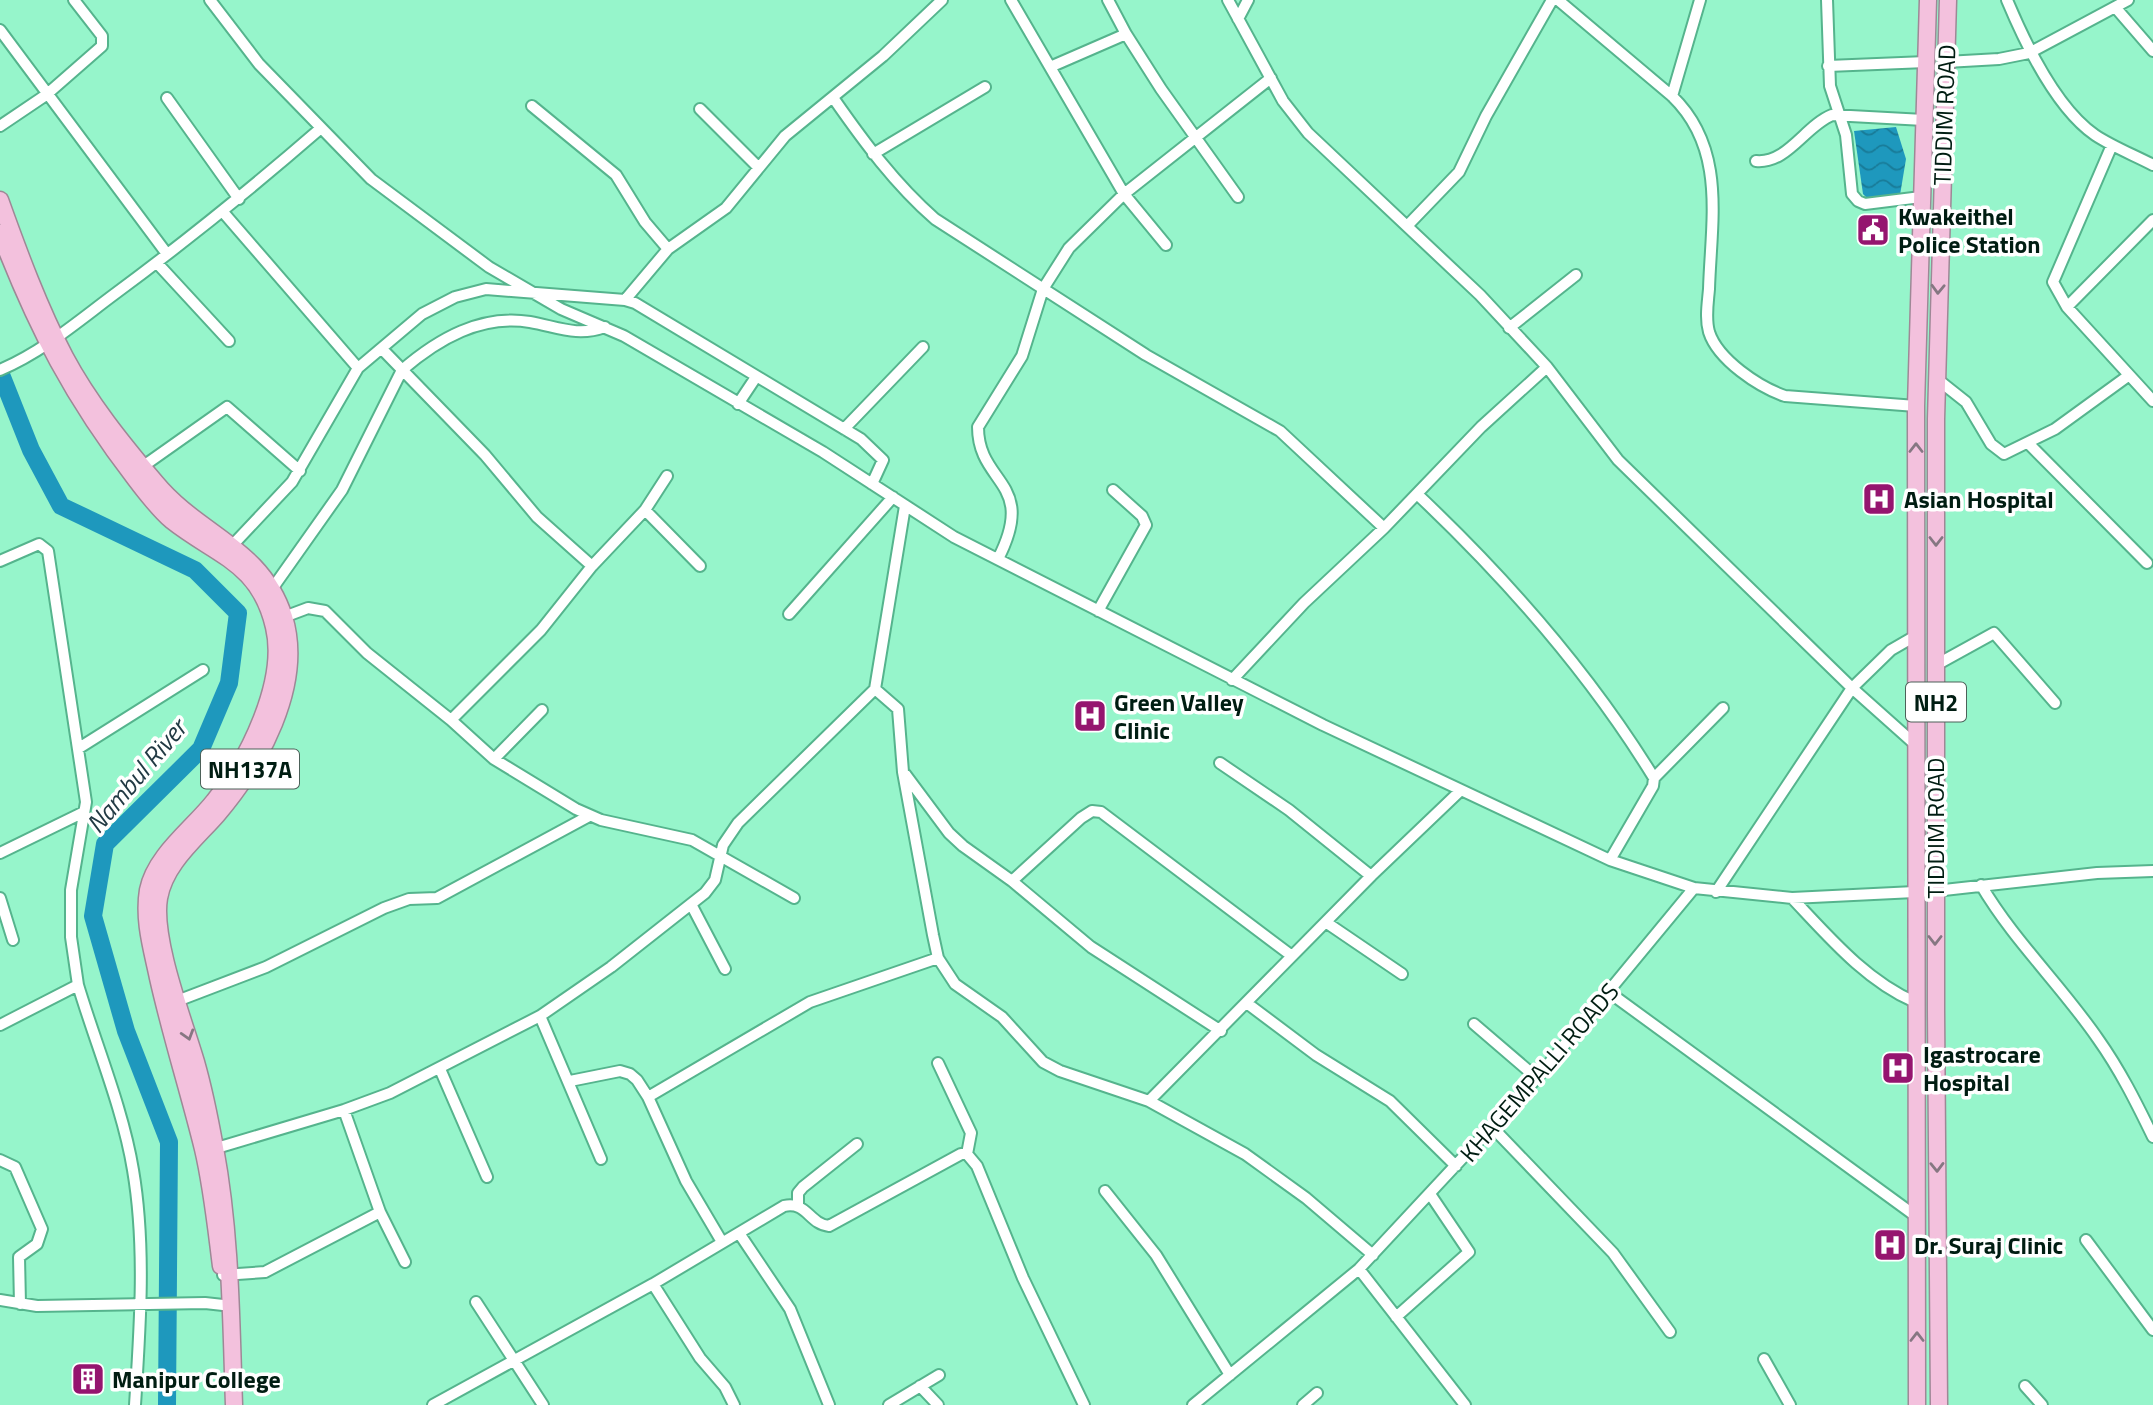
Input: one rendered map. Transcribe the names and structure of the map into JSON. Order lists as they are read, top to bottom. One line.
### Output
{"streets":{"highway":["TIDDIM ROAD","NH2","NH137A"],"street":["KHAGEMPALLI ROADS"]},"water":["Nambul River"],"places":{"public building":["Kwakeithel Police Station"],"hospital":["Asian Hospital","Green Valley Clinic","Igastrocare Hospital","Dr. Suraj Clinic"],"building":["Manipur College"]}}
